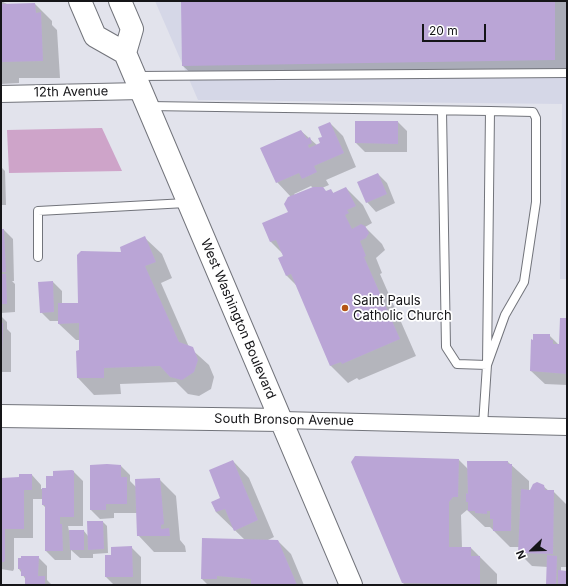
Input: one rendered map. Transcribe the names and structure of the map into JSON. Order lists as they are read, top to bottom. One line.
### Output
{"streets":{"main road":["West Washington Boulevard","South Bronson Avenue"],"street":["12th Avenue"]},"crossings":[["12th Avenue","West Washington Boulevard"],["West Washington Boulevard","South Bronson Avenue"]],"places":["Saint Pauls Catholic Church"],"scale_bar":"20 m","north":"bottom left"}
